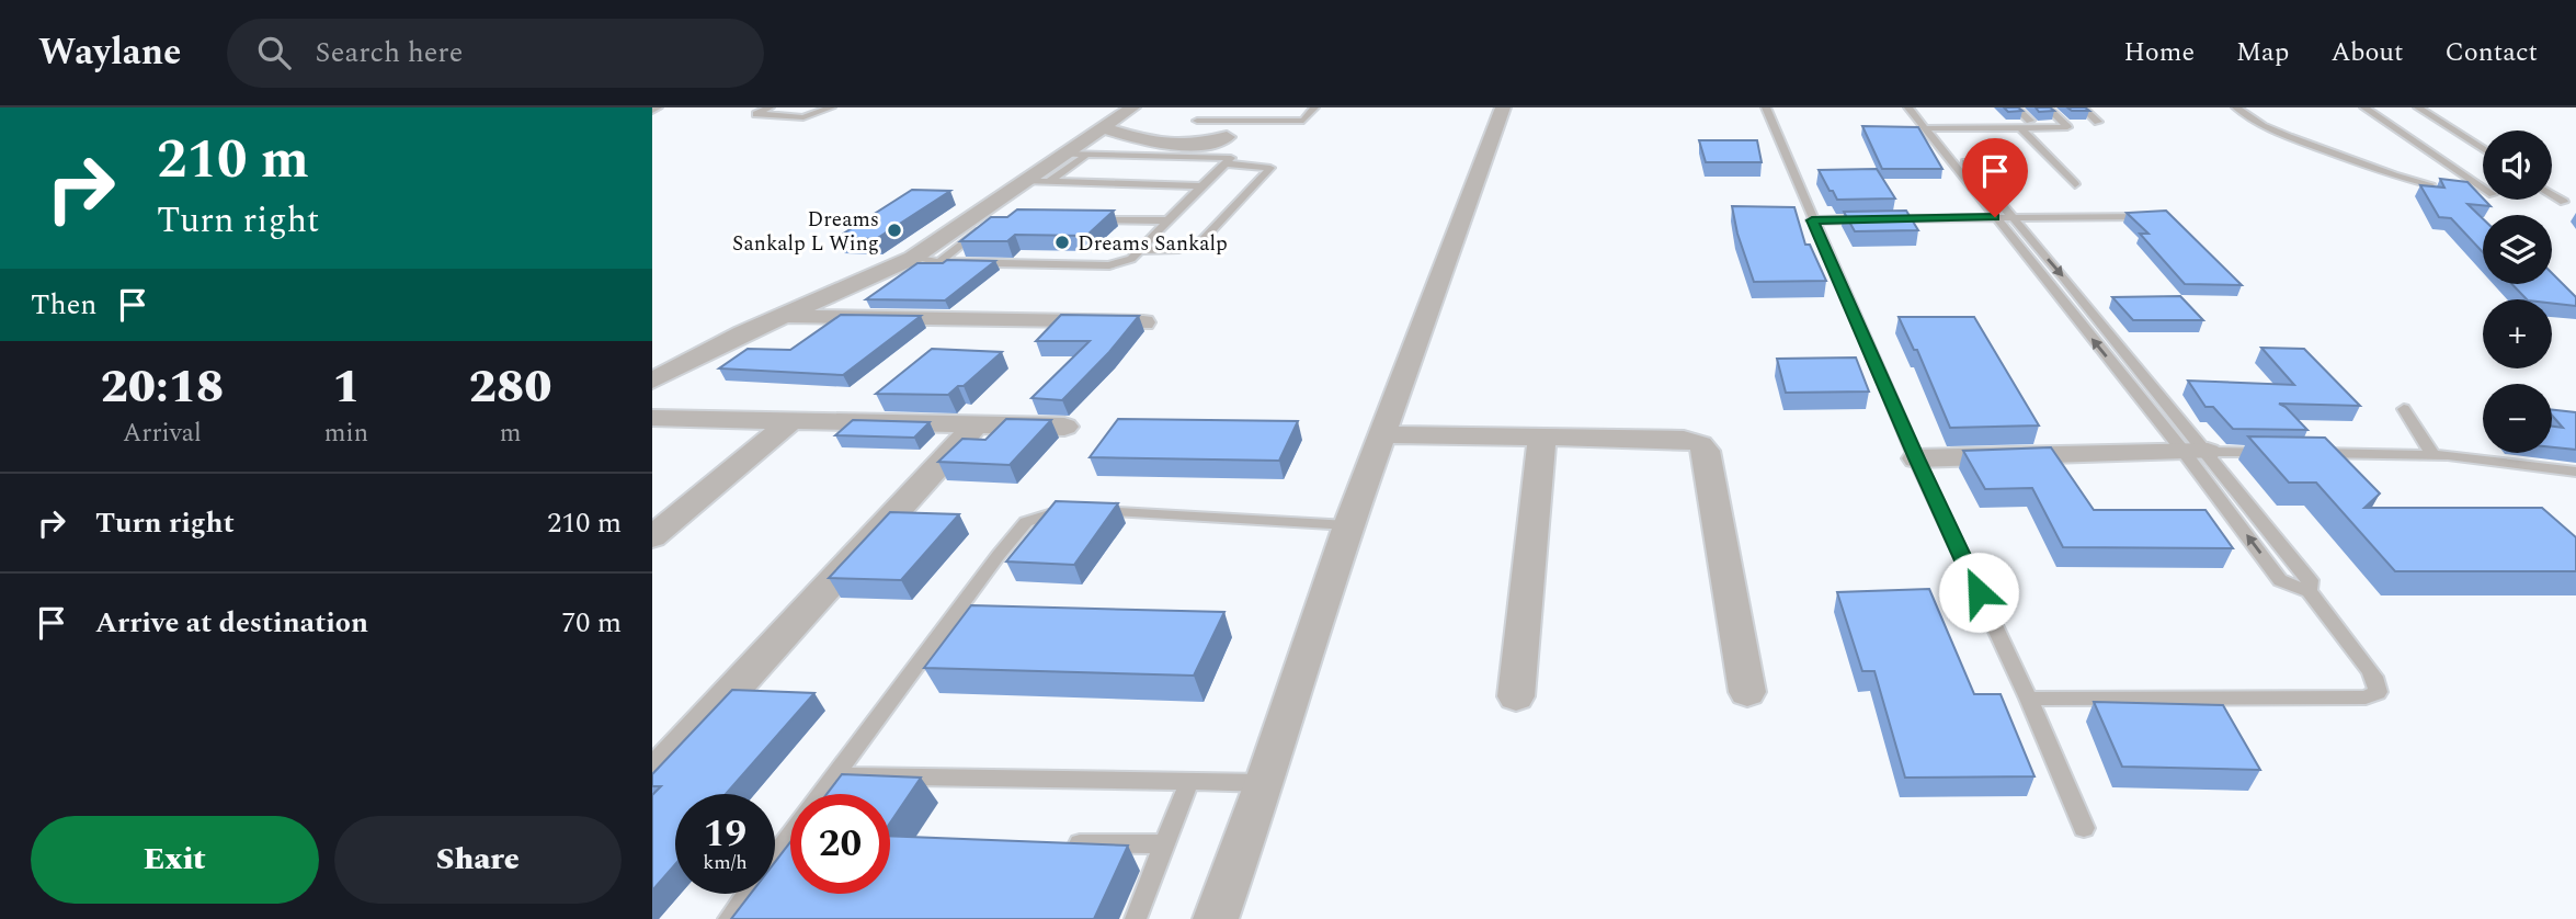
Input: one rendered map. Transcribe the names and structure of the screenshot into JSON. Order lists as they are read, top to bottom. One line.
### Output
{"places":["Dreams Sankalp L Wing","Dreams Sankalp"],"page":{"header":"Waylane","search":"Search here","nav":["Home","Map","About","Contact"],"turn":["210 m","Turn right"],"map_buttons":["+","−"],"then":"Then","eta":["20:18","Arrival","1","min","280","m"],"list":[{"name":"Turn right","value":"210 m"},{"name":"Arrive at destination","value":"70 m"}],"speed":"19 km/h","limit":"20","buttons":["Exit","Share"]}}
